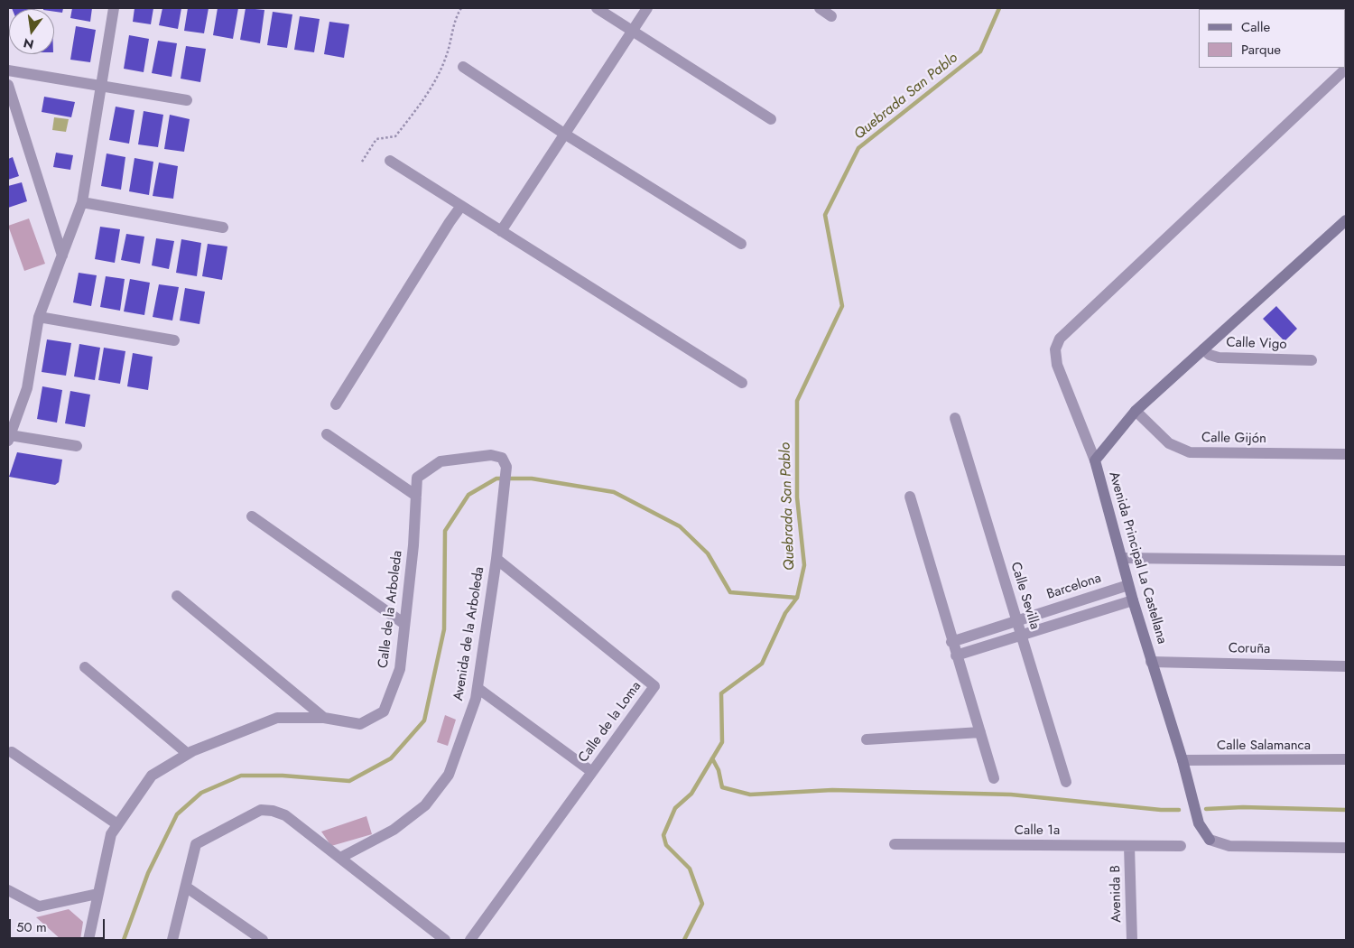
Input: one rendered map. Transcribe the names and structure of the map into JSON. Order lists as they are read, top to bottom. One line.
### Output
{"streets":{"street":["Calle Vigo","Calle Gijón","Avenida Principal La Castellana","Barcelona","Calle Sevilla","Calle de la Arboleda","Avenida de la Arboleda","Coruña","Calle de la Loma","Calle Salamanca","Calle 1a","Avenida B"]},"crossings":[["Calle Vigo","Avenida Principal La Castellana"],["Calle Gijón","Avenida Principal La Castellana"],["Avenida Principal La Castellana","Barcelona"],["Avenida Principal La Castellana","Coruña"],["Avenida Principal La Castellana","Calle Salamanca"],["Barcelona","Calle Sevilla"],["Calle de la Arboleda","Avenida de la Arboleda"],["Avenida de la Arboleda","Calle de la Loma"],["Calle 1a","Avenida B"]],"water":["Quebrada San Pablo"],"legend":["Calle","Parque"],"scale_bar":"50 m","north":"bottom"}
